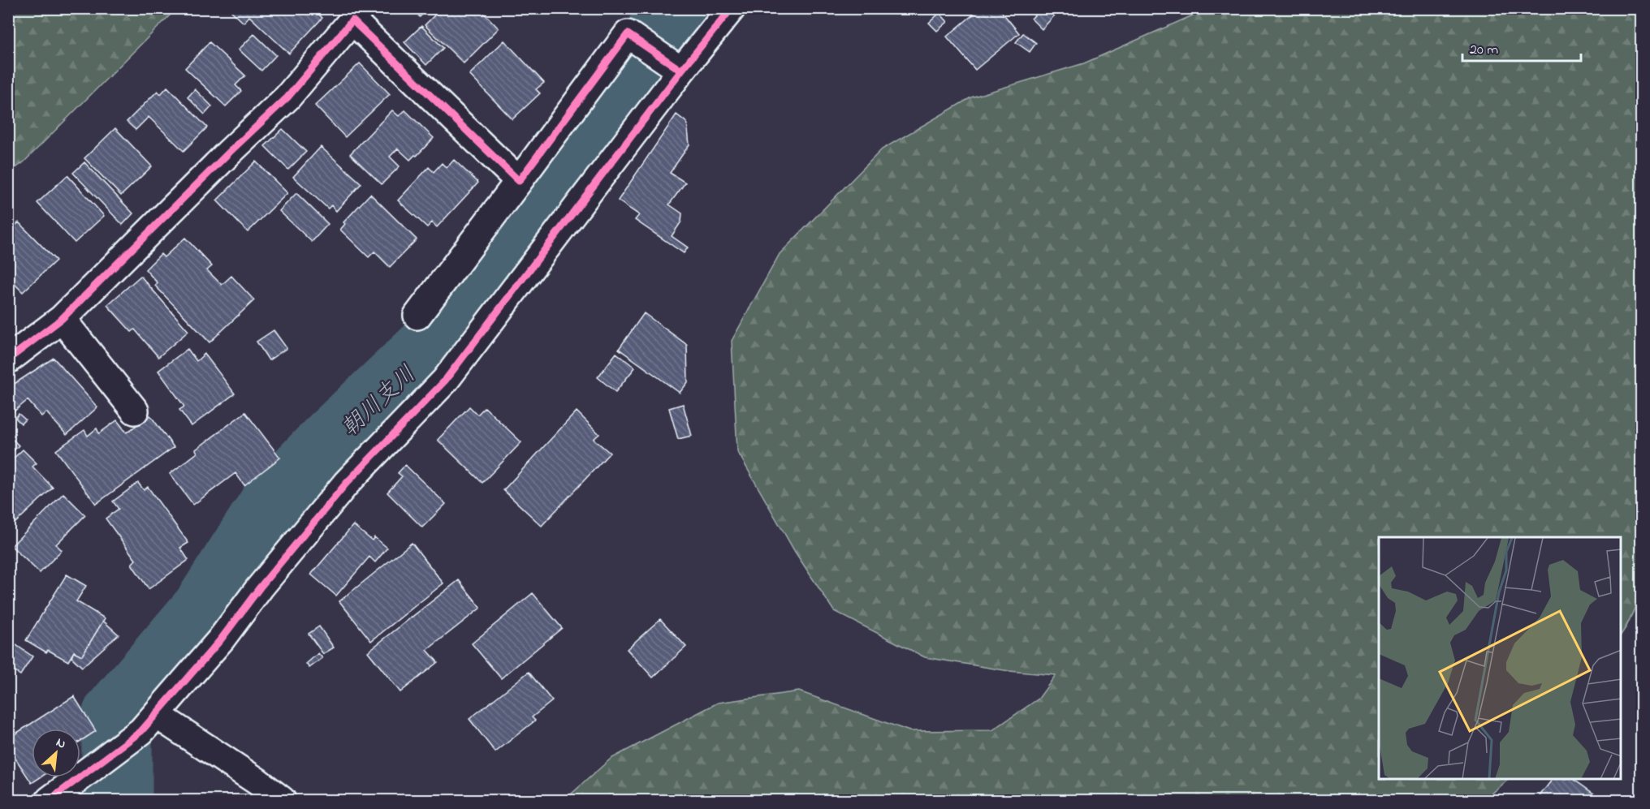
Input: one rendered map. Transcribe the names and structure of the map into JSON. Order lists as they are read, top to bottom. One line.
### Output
{"water":["朝川支川"],"scale_bar":"20 m","north":"top right"}
